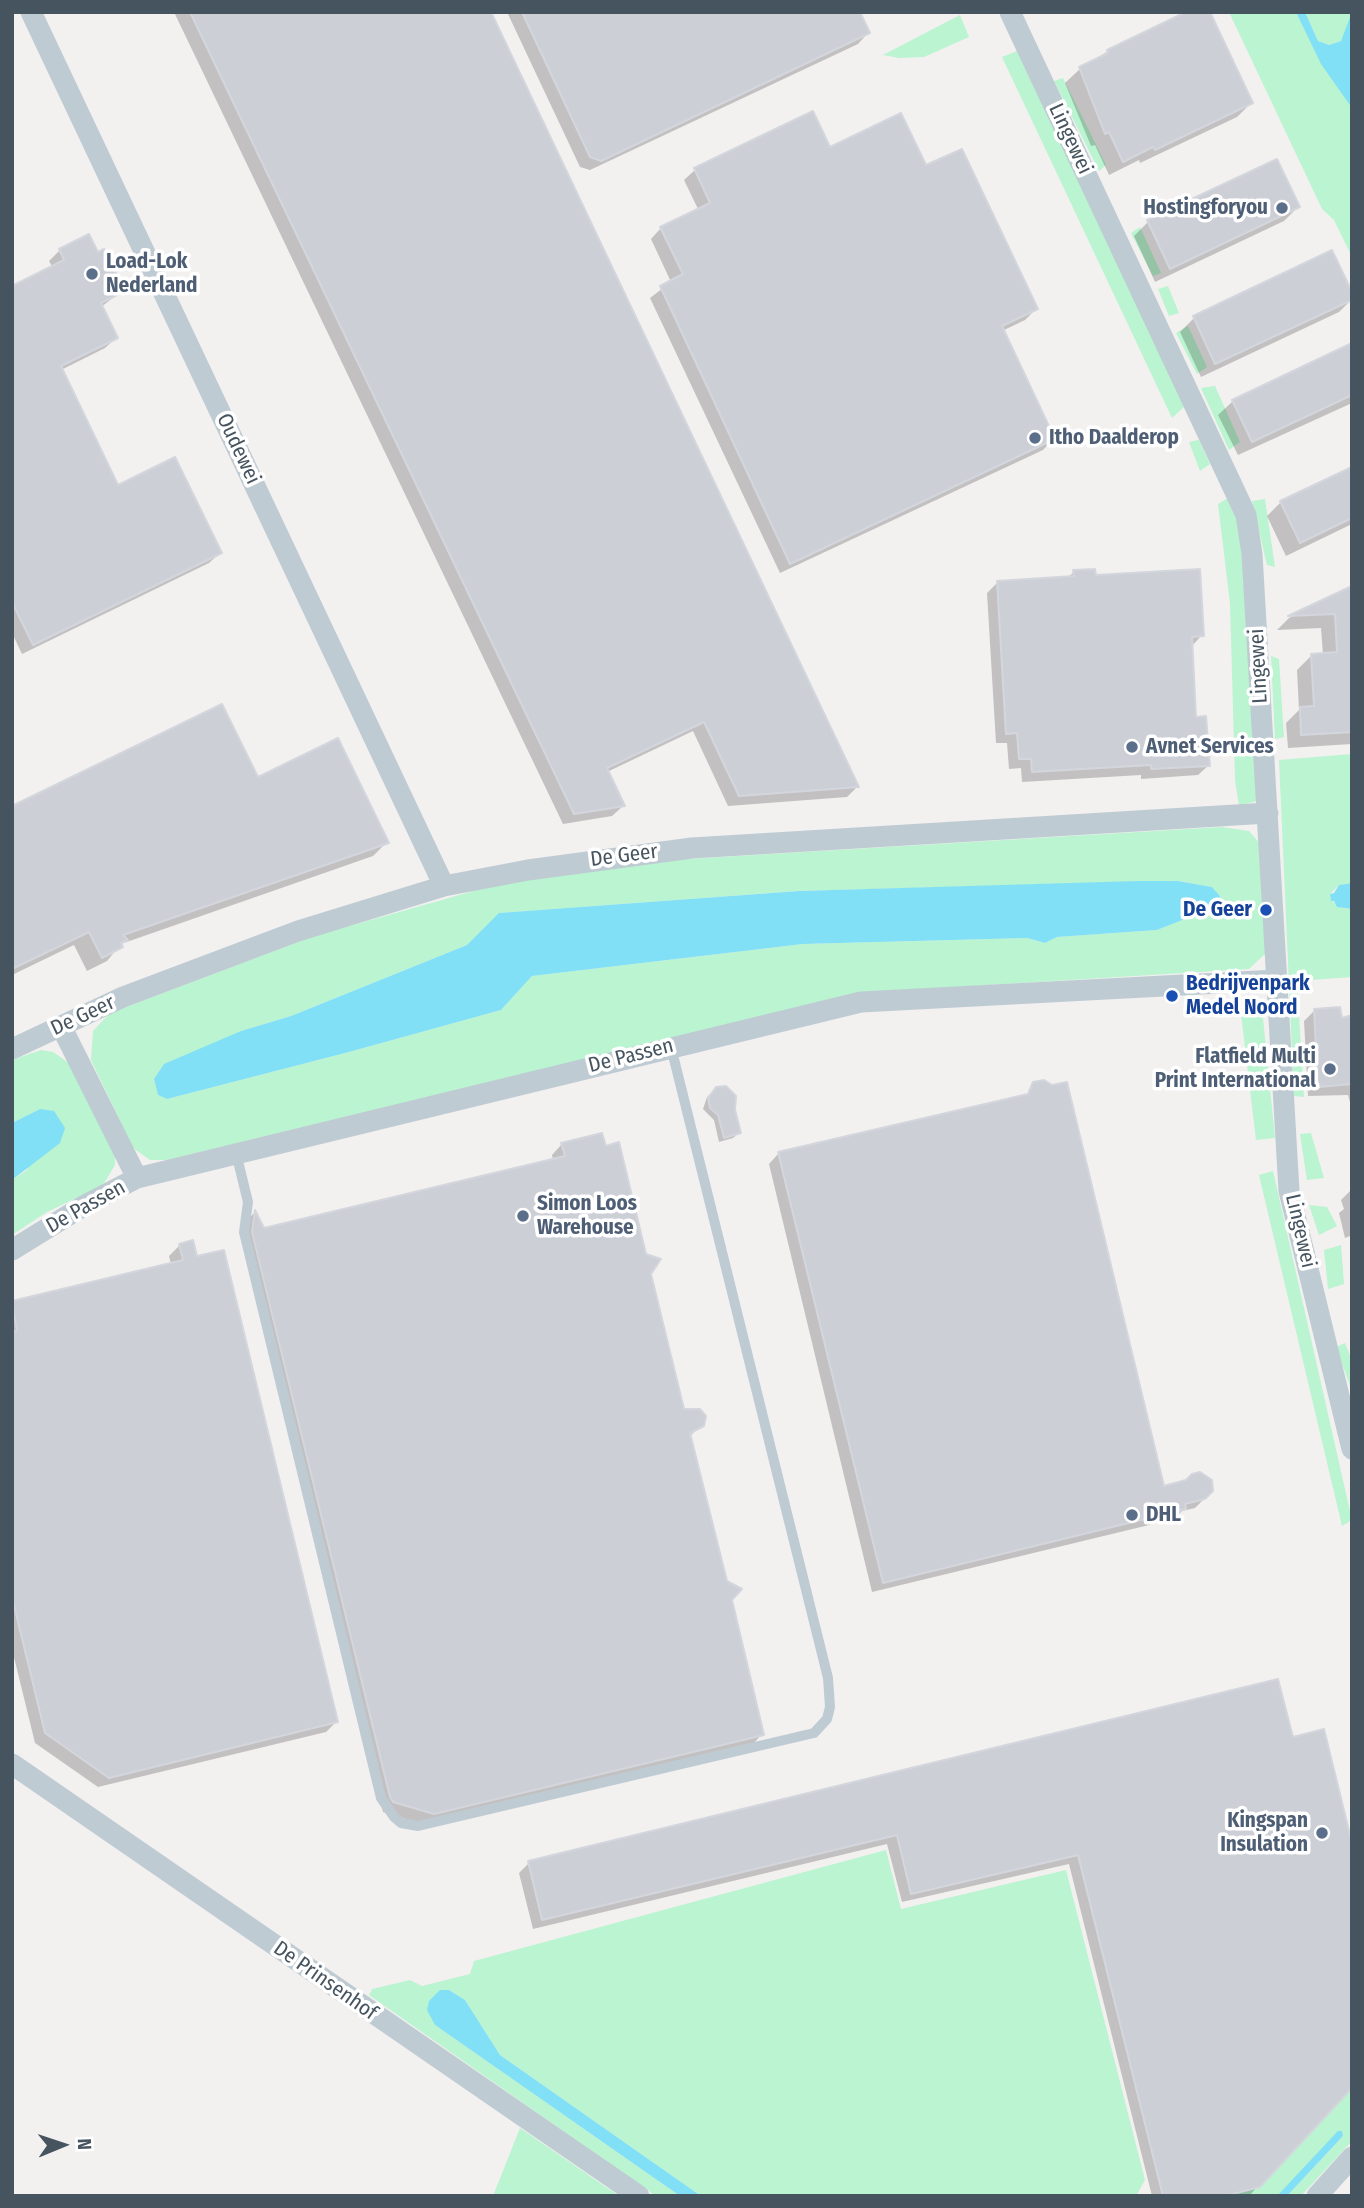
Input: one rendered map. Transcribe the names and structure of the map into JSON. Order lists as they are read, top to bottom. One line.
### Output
{"streets":{"street":["Lingewei","Oudewei","De Geer","De Passen","De Prinsenhof"]},"crossings":[["Lingewei","De Geer"],["Lingewei","De Passen"],["Oudewei","De Geer"]],"places":["Hostingforyou","Load-Lok Nederland","Itho Daalderop","Avnet Services","De Geer","Bedrijvenpark Medel Noord","Flatfield Multi Print International","Simon Loos Warehouse","DHL","Kingspan Insulation"],"north":"right"}
